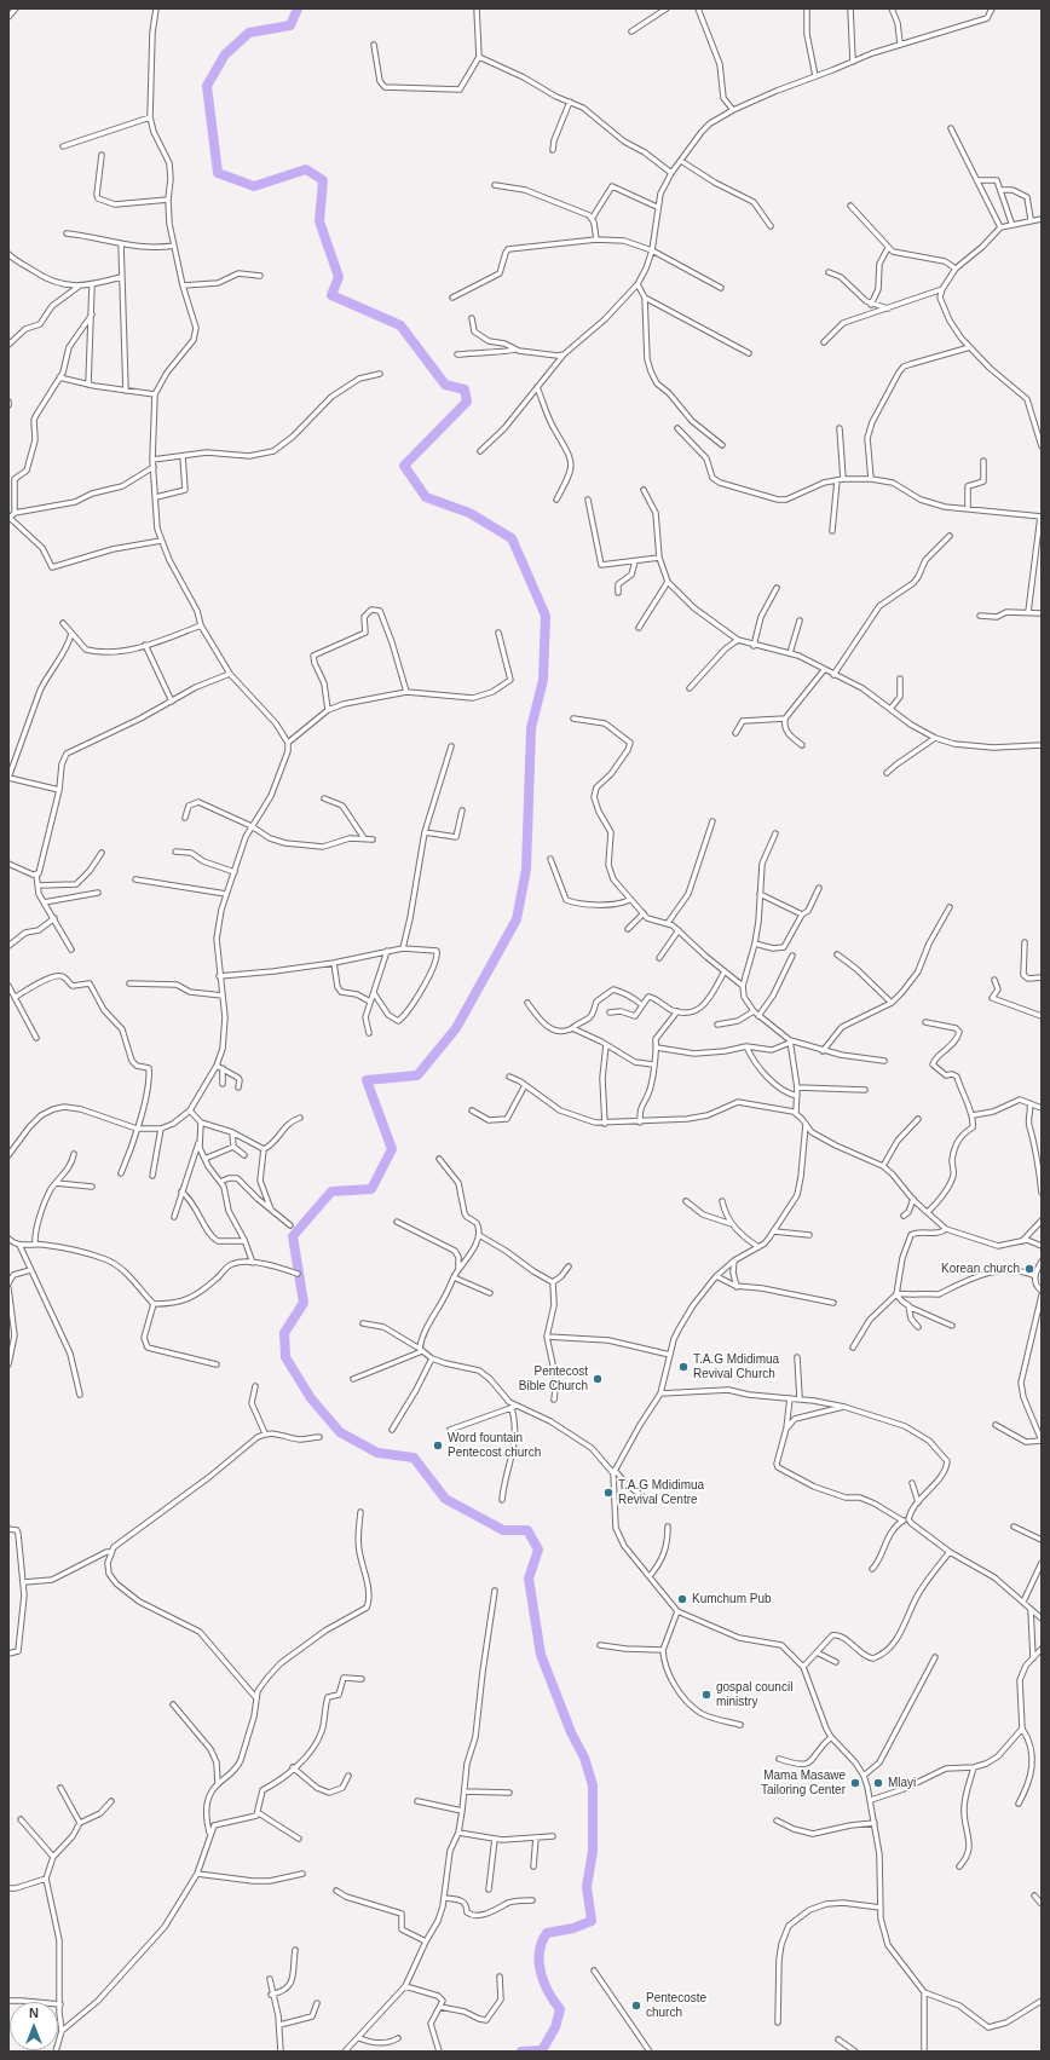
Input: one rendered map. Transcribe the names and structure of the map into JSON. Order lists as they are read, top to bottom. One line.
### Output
{"places":["Korean church","T.A.G Mdidimua Revival Church","Pentecost Bible Church","Word fountain Pentecost church","T.A.G Mdidimua Revival Centre","Kumchum Pub","gospal council ministry","Mama Masawe Tailoring Center","Mlayi","Pentecoste church"],"north":"top"}
